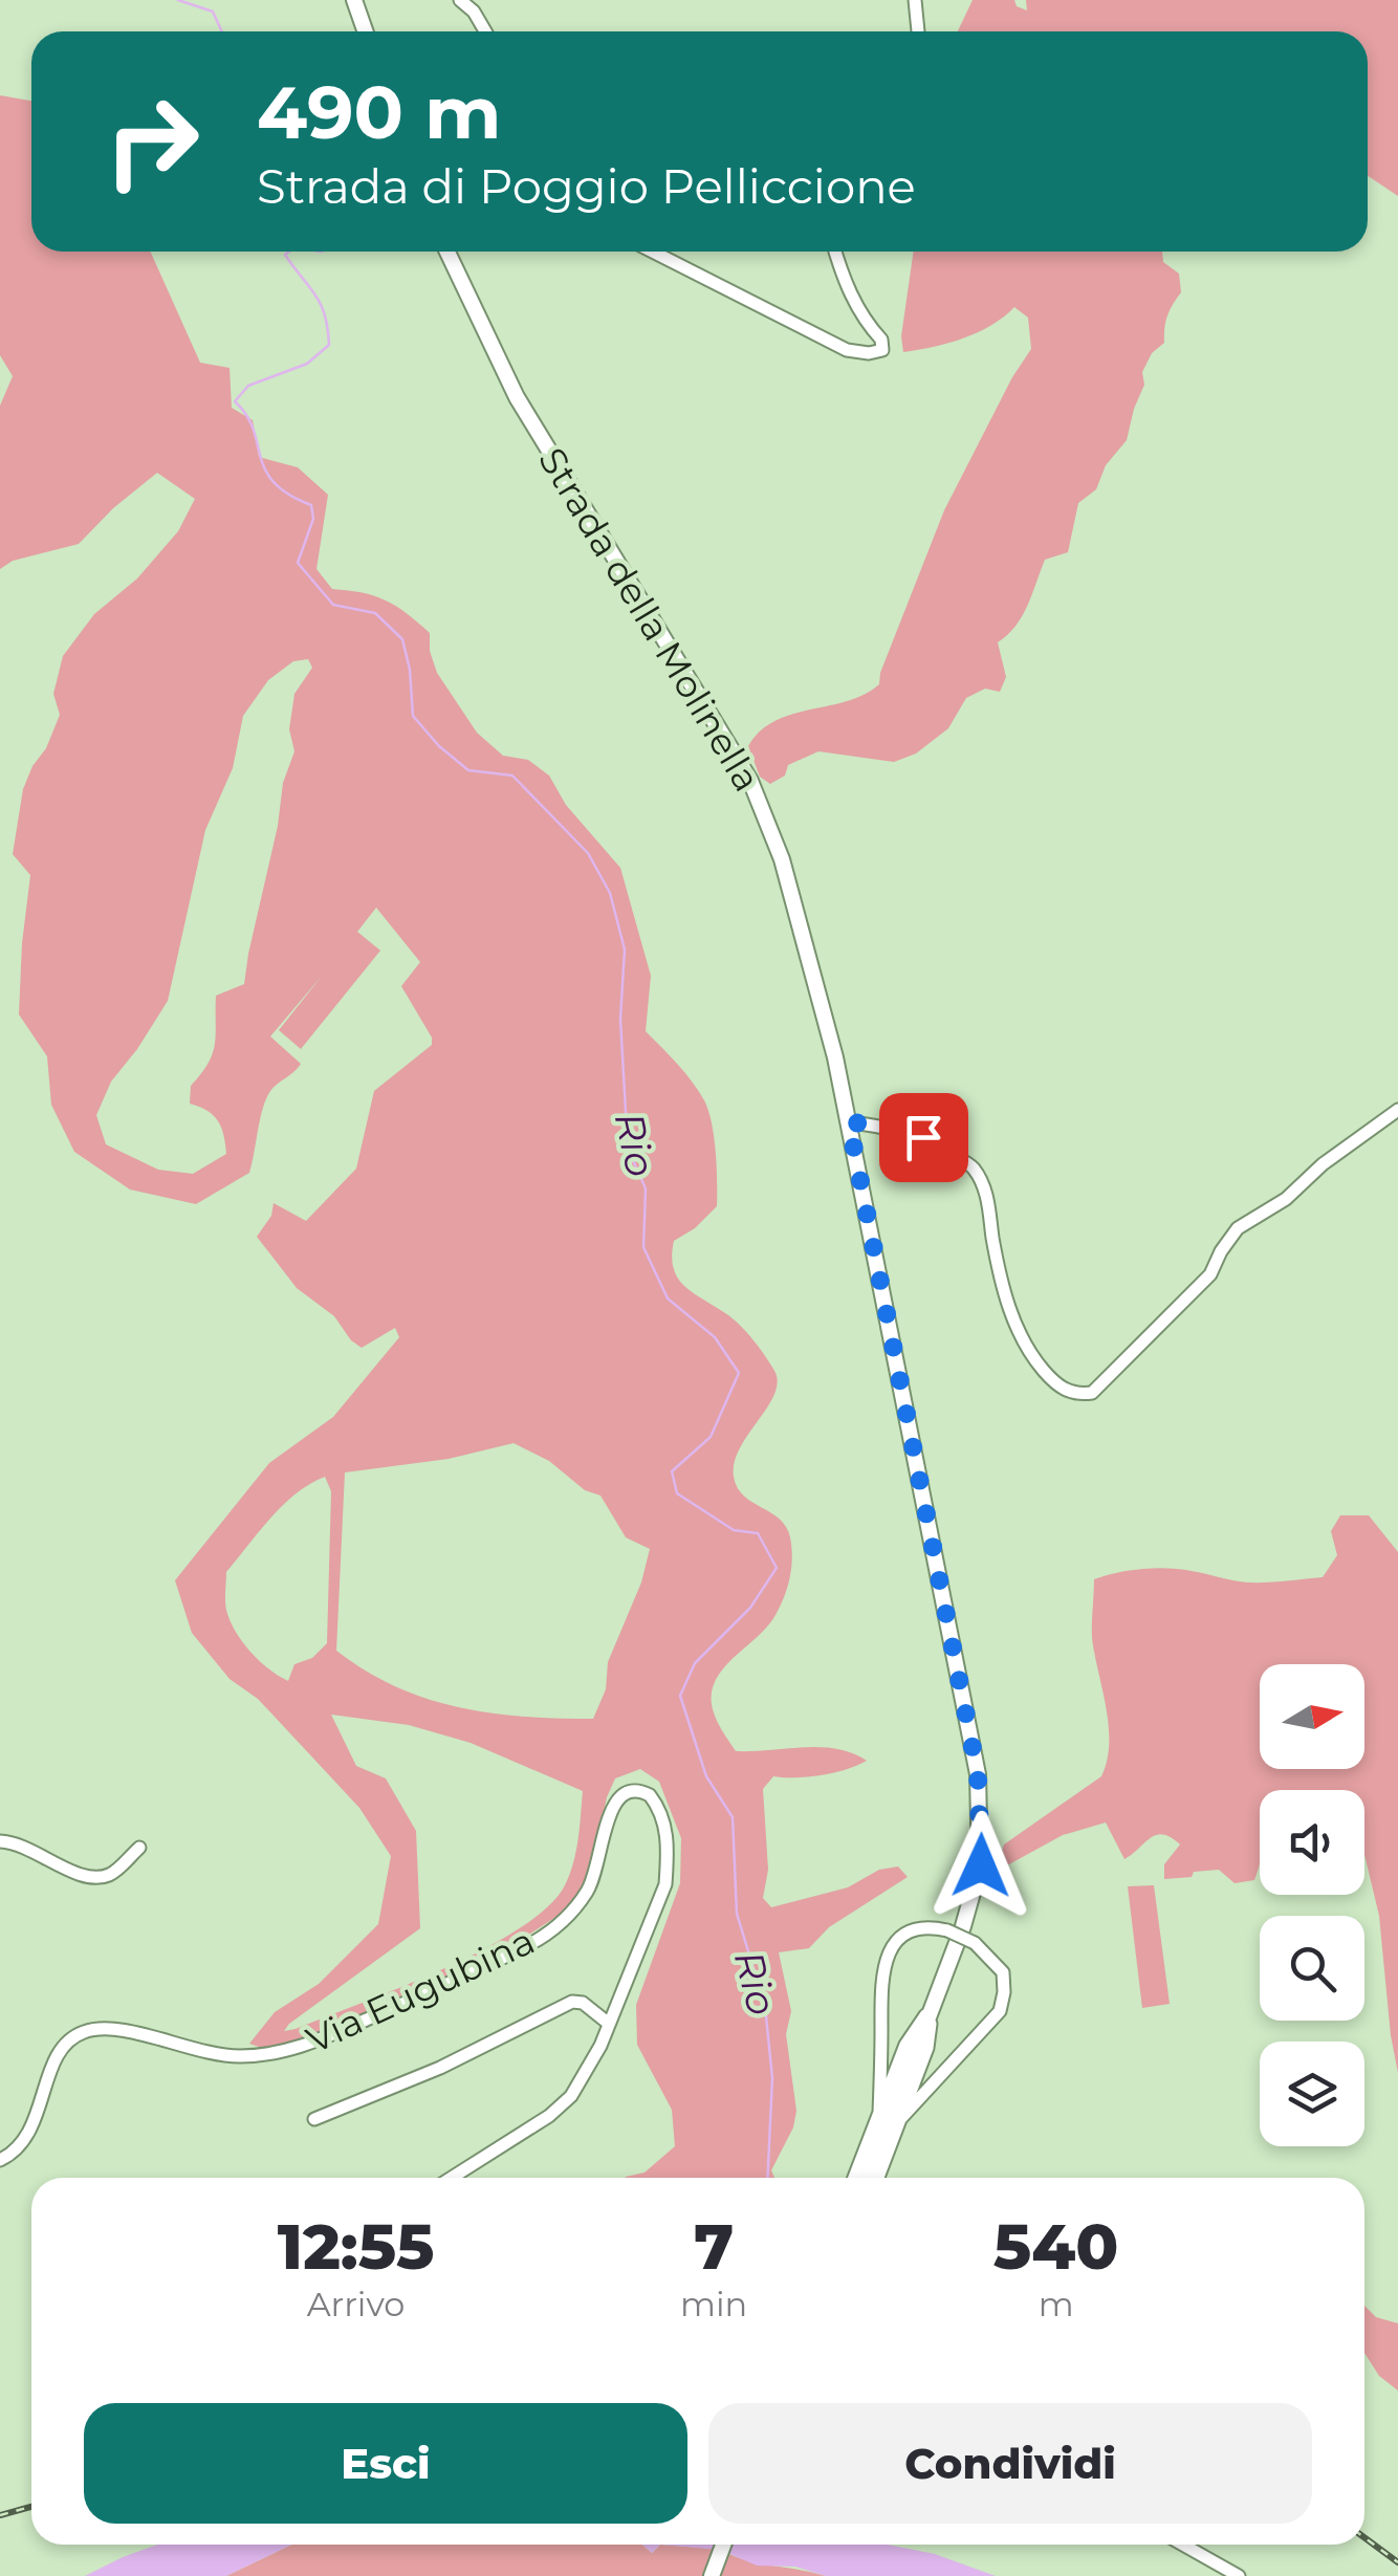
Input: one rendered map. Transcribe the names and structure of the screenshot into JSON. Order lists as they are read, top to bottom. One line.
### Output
{"streets":{"main road":["Strada della Molinella"],"street":["Via Eugubina"]},"water":["Rio"],"north":"right","page":{"turn":["490 m","Strada di Poggio Pelliccione"],"eta":["12:55","Arrivo","7","min","540","m"],"buttons":["Esci","Condividi"]}}
